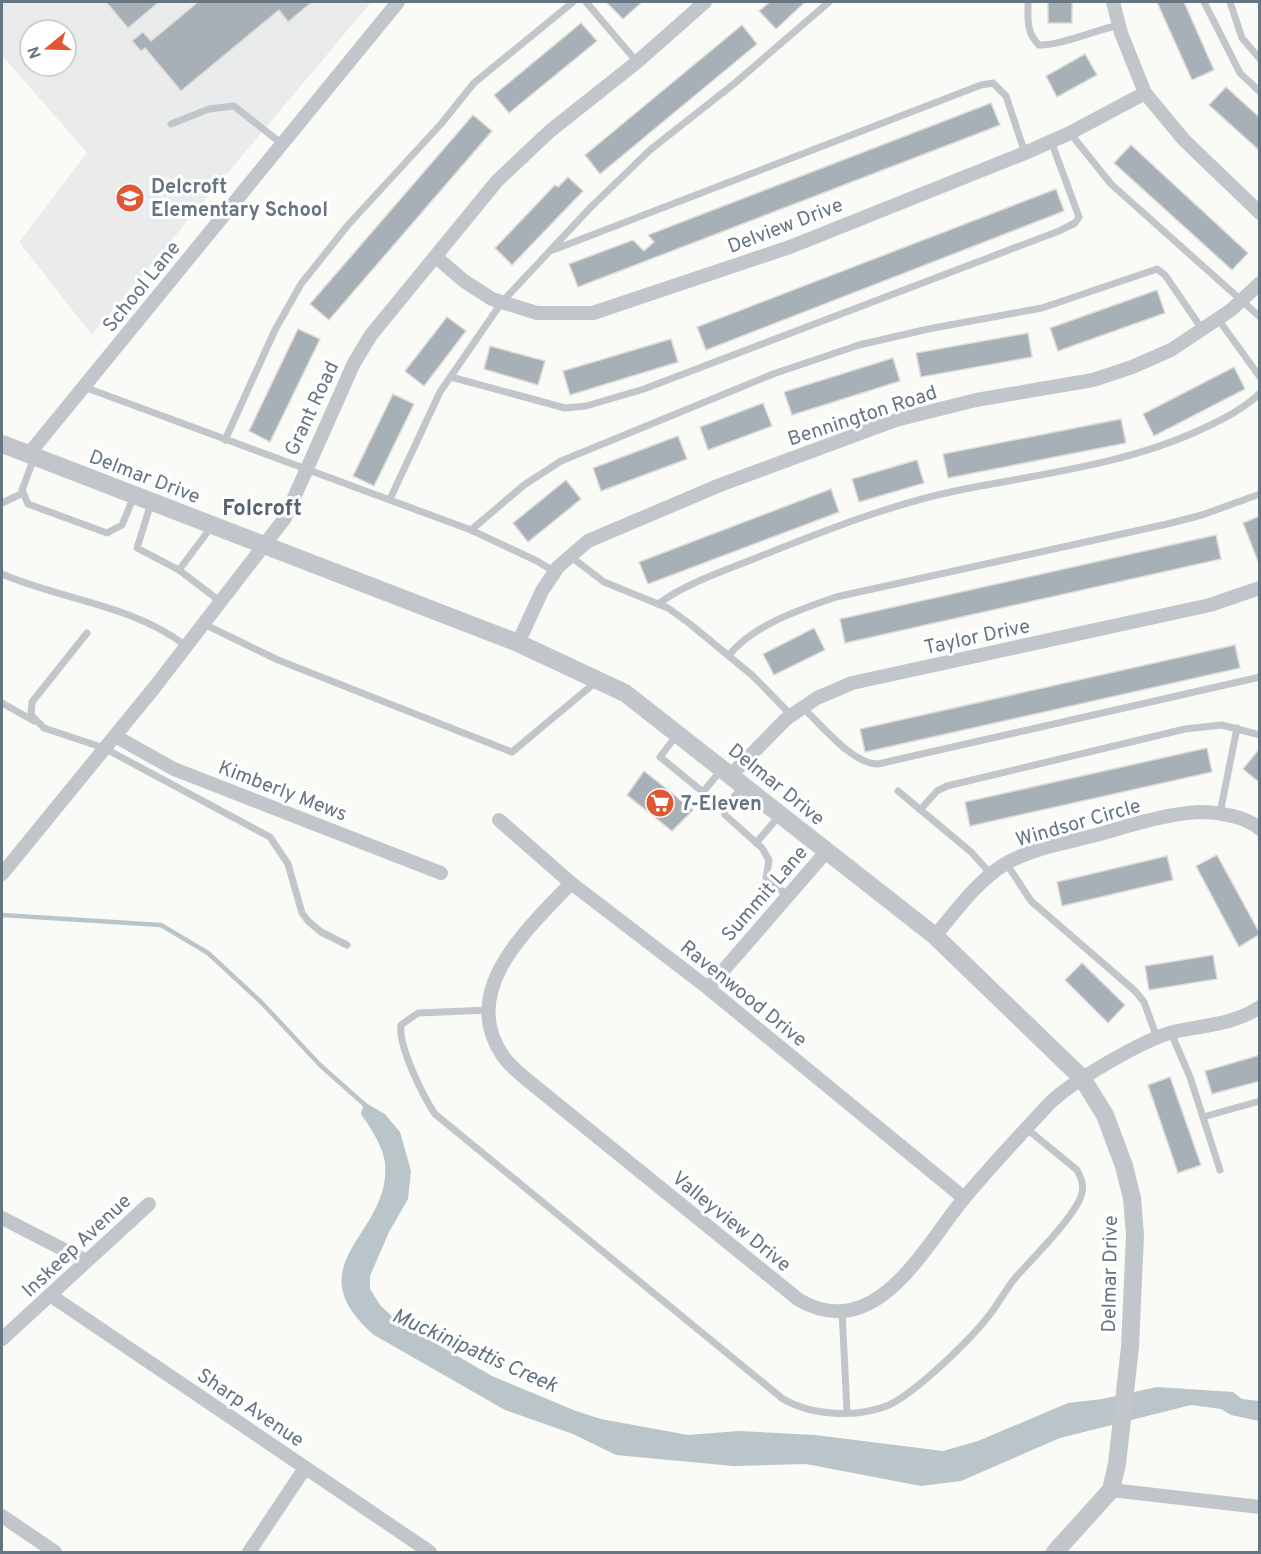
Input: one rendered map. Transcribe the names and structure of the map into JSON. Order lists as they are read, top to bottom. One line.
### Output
{"streets":{"street":["Delview Drive","School Lane","Grant Road","Bennington Road","Delmar Drive","Taylor Drive","Kimberly Mews","Windsor Circle","Summit Lane","Ravenwood Drive","Valleyview Drive","Inskeep Avenue","Sharp Avenue"]},"crossings":[["Delview Drive","Grant Road"],["School Lane","Delmar Drive"],["Grant Road","Delmar Drive"],["Grant Road","Kimberly Mews"],["Bennington Road","Delmar Drive"],["Delmar Drive","Taylor Drive"],["Delmar Drive","Windsor Circle"],["Delmar Drive","Summit Lane"],["Delmar Drive","Valleyview Drive"],["Summit Lane","Ravenwood Drive"],["Ravenwood Drive","Valleyview Drive"],["Inskeep Avenue","Sharp Avenue"]],"districts":["Folcroft"],"water":["Muckinipattis Creek"],"places":{"school or university":["Delcroft Elementary School"],"supermarket":["7-Eleven"]},"north":"left"}
